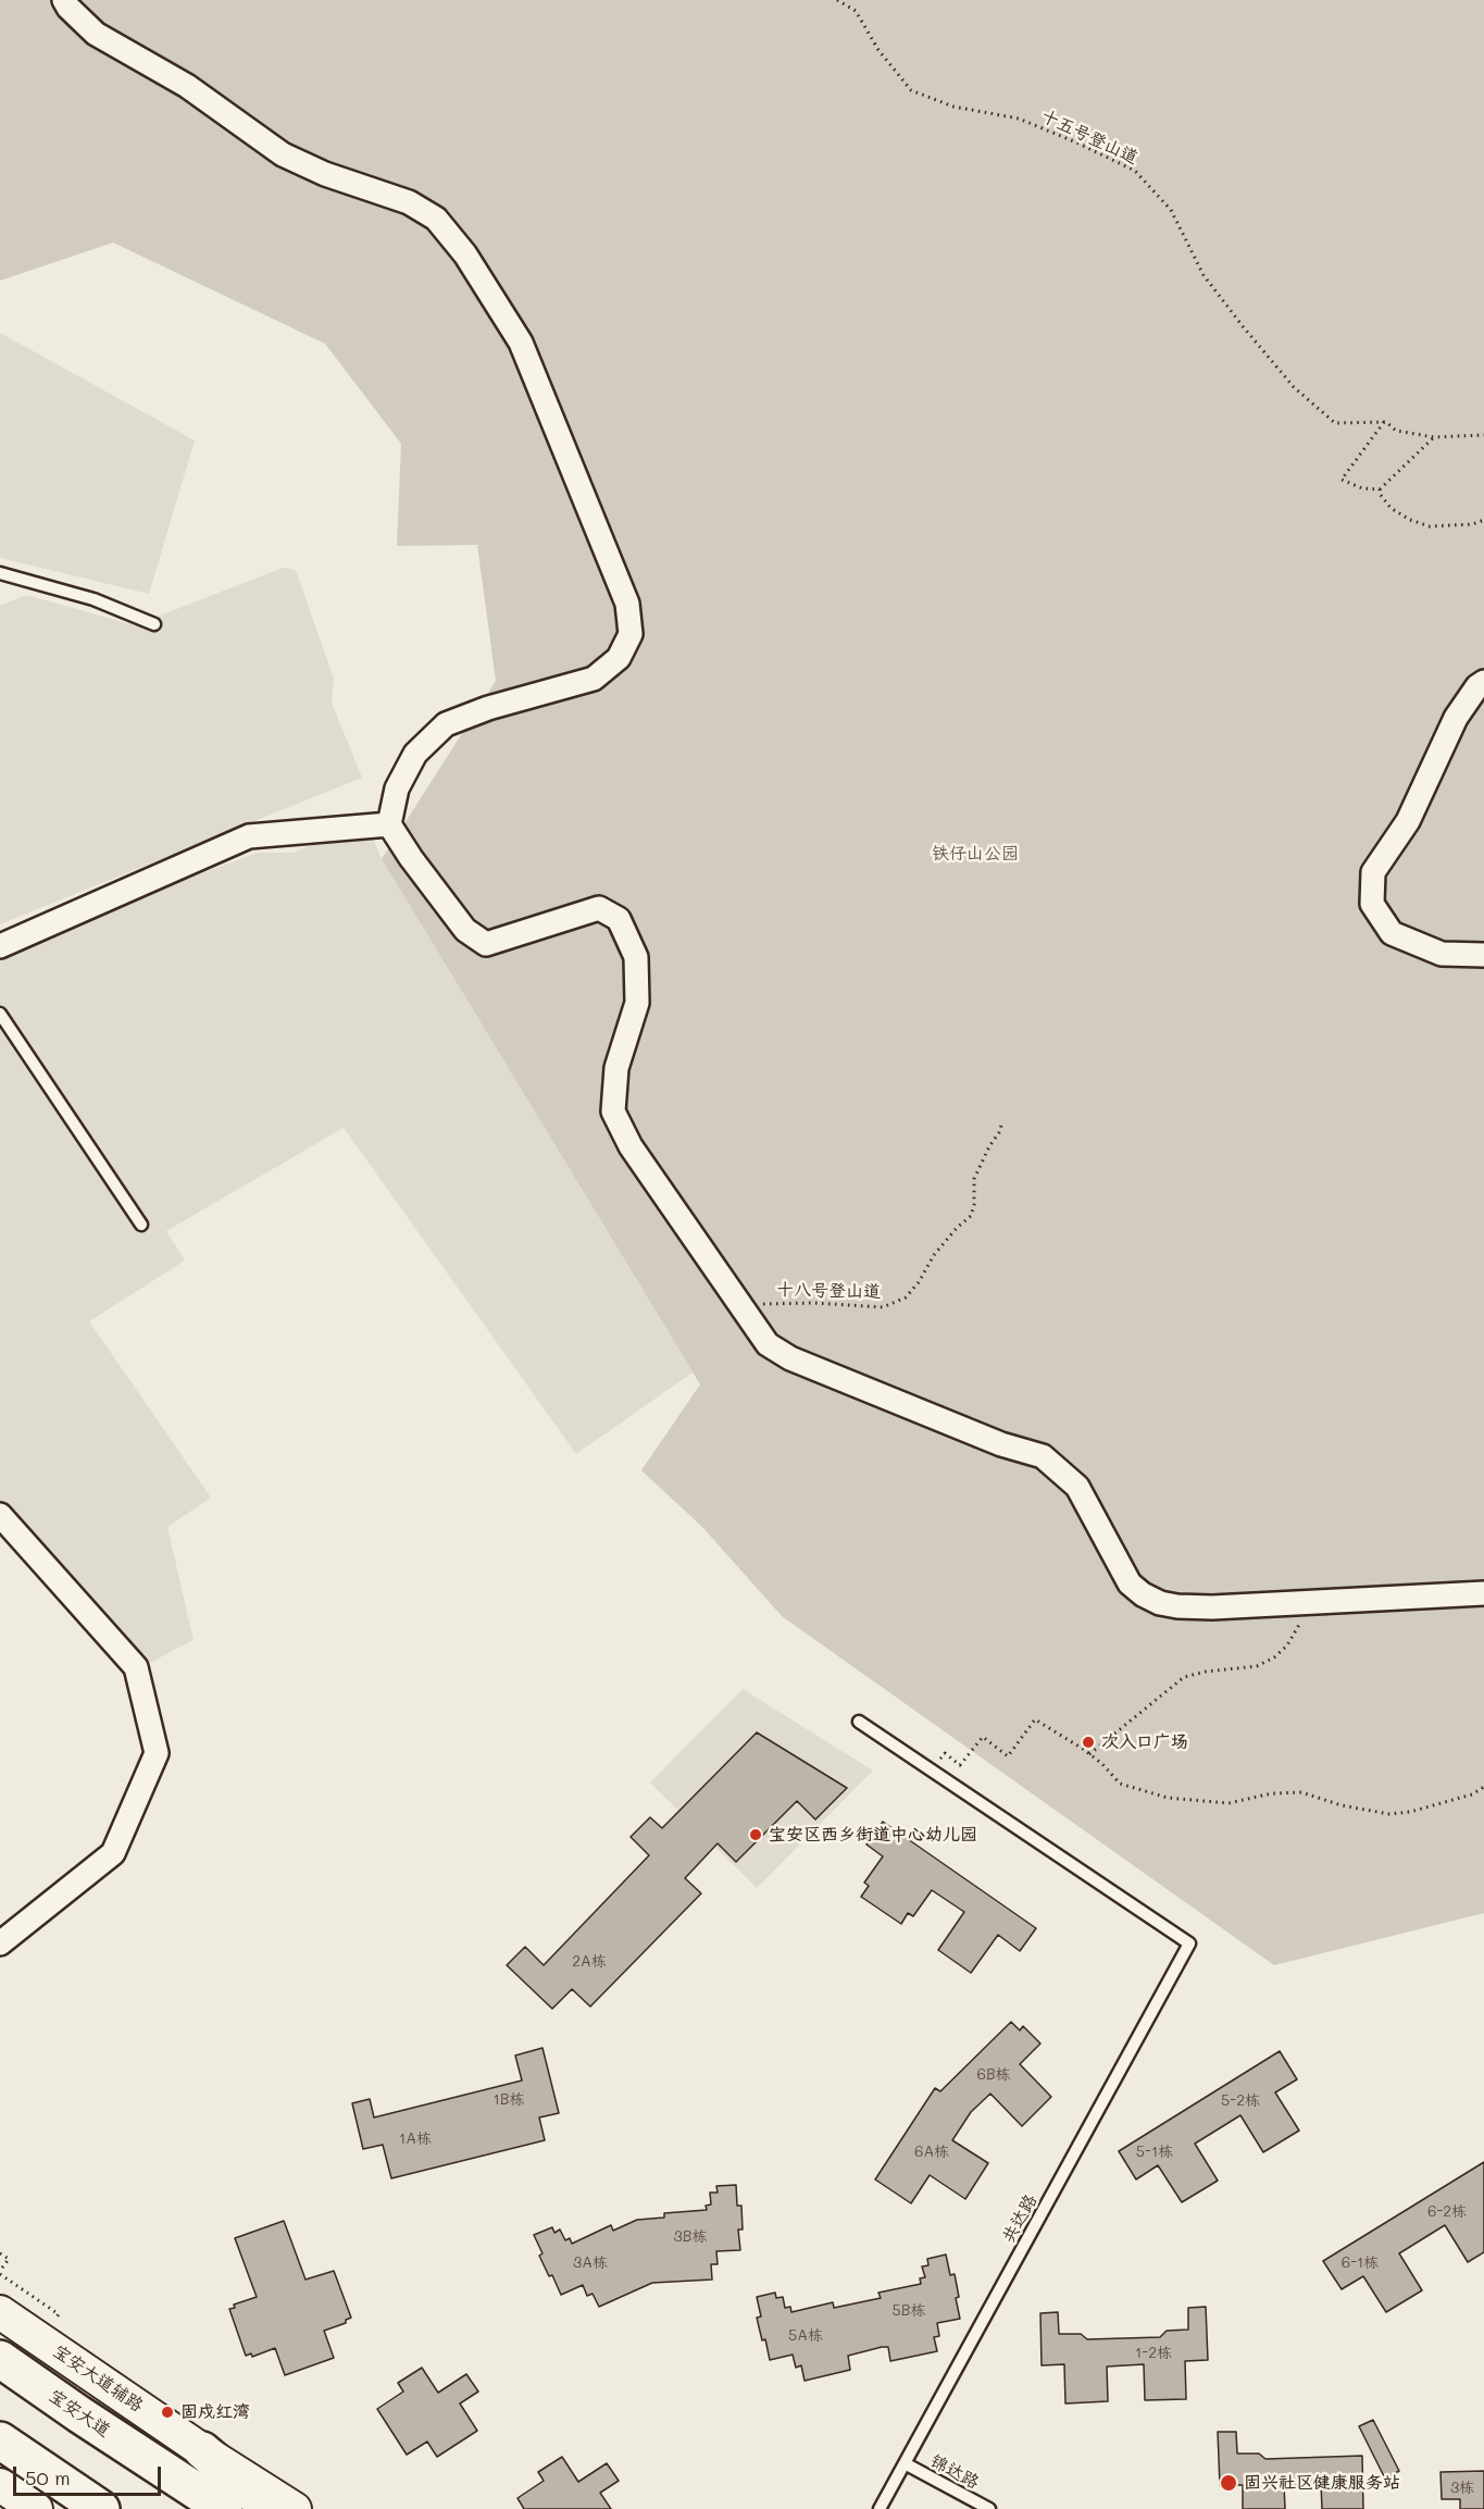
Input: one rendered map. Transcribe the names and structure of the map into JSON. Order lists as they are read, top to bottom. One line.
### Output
{"streets":{"main road":["宝安大道辅路","宝安大道"],"lane":["共达路","锦达路"],"path":["十五号登山道","十八号登山道"]},"crossings":[["共达路","锦达路"]],"parks":["铁仔山公园"],"places":["次入口广场","宝安区西乡街道中心幼儿园","固戍红湾","固兴社区健康服务站"],"house_numbers":["2A栋","6B栋","1B栋","5-2栋","1A栋","6A栋","5-1栋","6-2栋","3B栋","3A栋","6-1栋","5B栋","5A栋","1-2栋","3栋"],"scale_bar":"50 m"}
